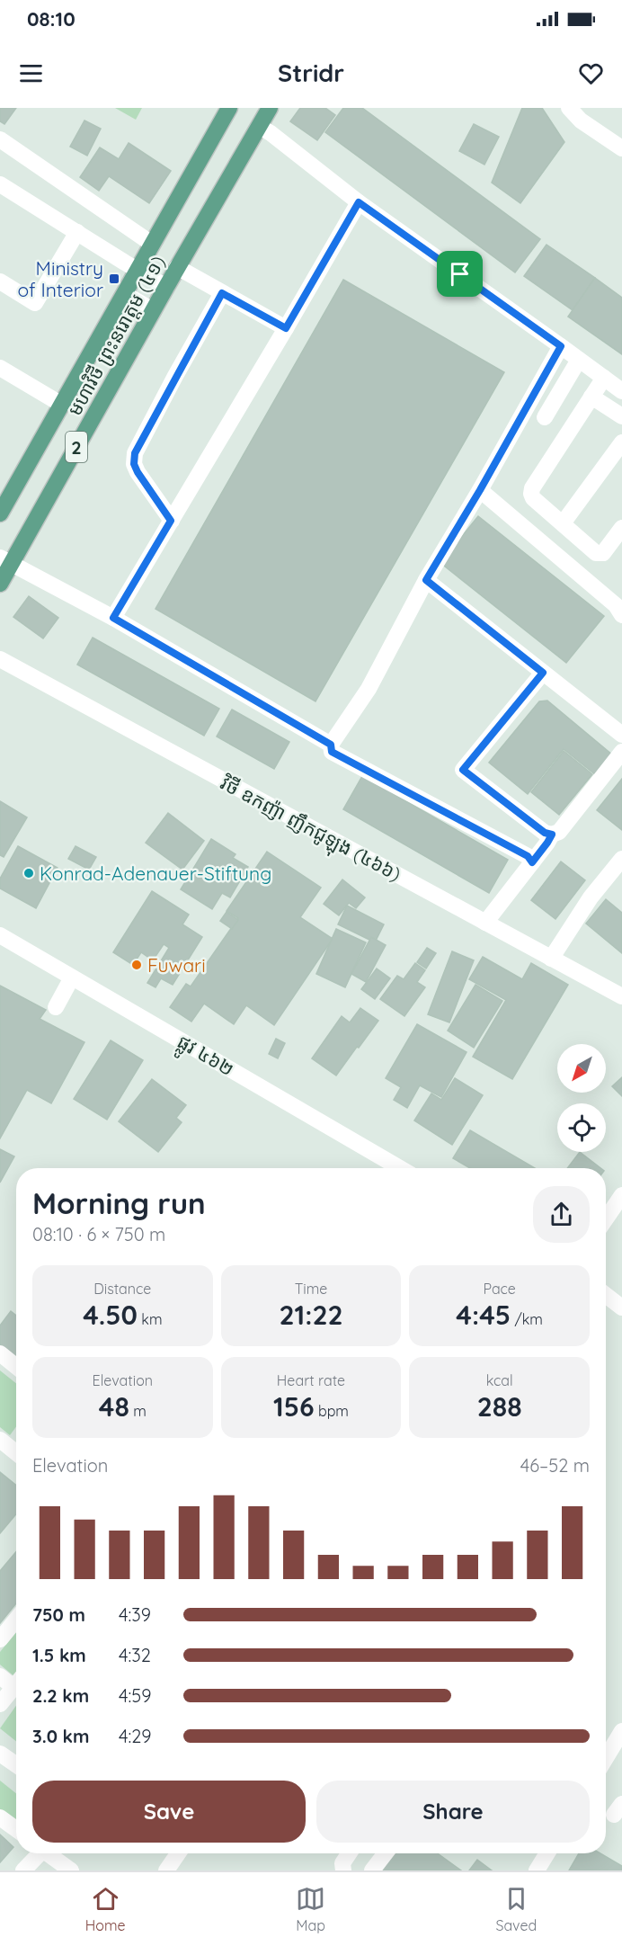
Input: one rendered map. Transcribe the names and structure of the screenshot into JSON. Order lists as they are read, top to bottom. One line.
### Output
{"streets":{"main road":["មហាវិថី ព្រះនរោត្តម (៤១)","2"],"street":["វិថី ឧកញ៉ា ញឹកជូឡុង (៤៦៦)","ផ្លូវ ៤៦២"]},"places":{"transit":["Ministry of Interior"],"other":["Konrad-Adenauer-Stiftung","Fuwari"]},"north":"bottom left","page":{"status":"08:10","header":"Stridr","heading":["Morning run","08:10 · 6 × 750 m"],"stats":[["Distance","4.50 km"],["Time","21:22"],["Pace","4:45 /km"],["Elevation","48 m"],["Heart rate","156 bpm"],["kcal","288"]],"chart":["Elevation","46–52 m"],"list":[{"name":"750 m","note":"4:39"},{"name":"1.5 km","note":"4:32"},{"name":"2.2 km","note":"4:59"},{"name":"3.0 km","note":"4:29"}],"buttons":["Save","Share"],"tabs":["Home","Map","Saved"]}}
